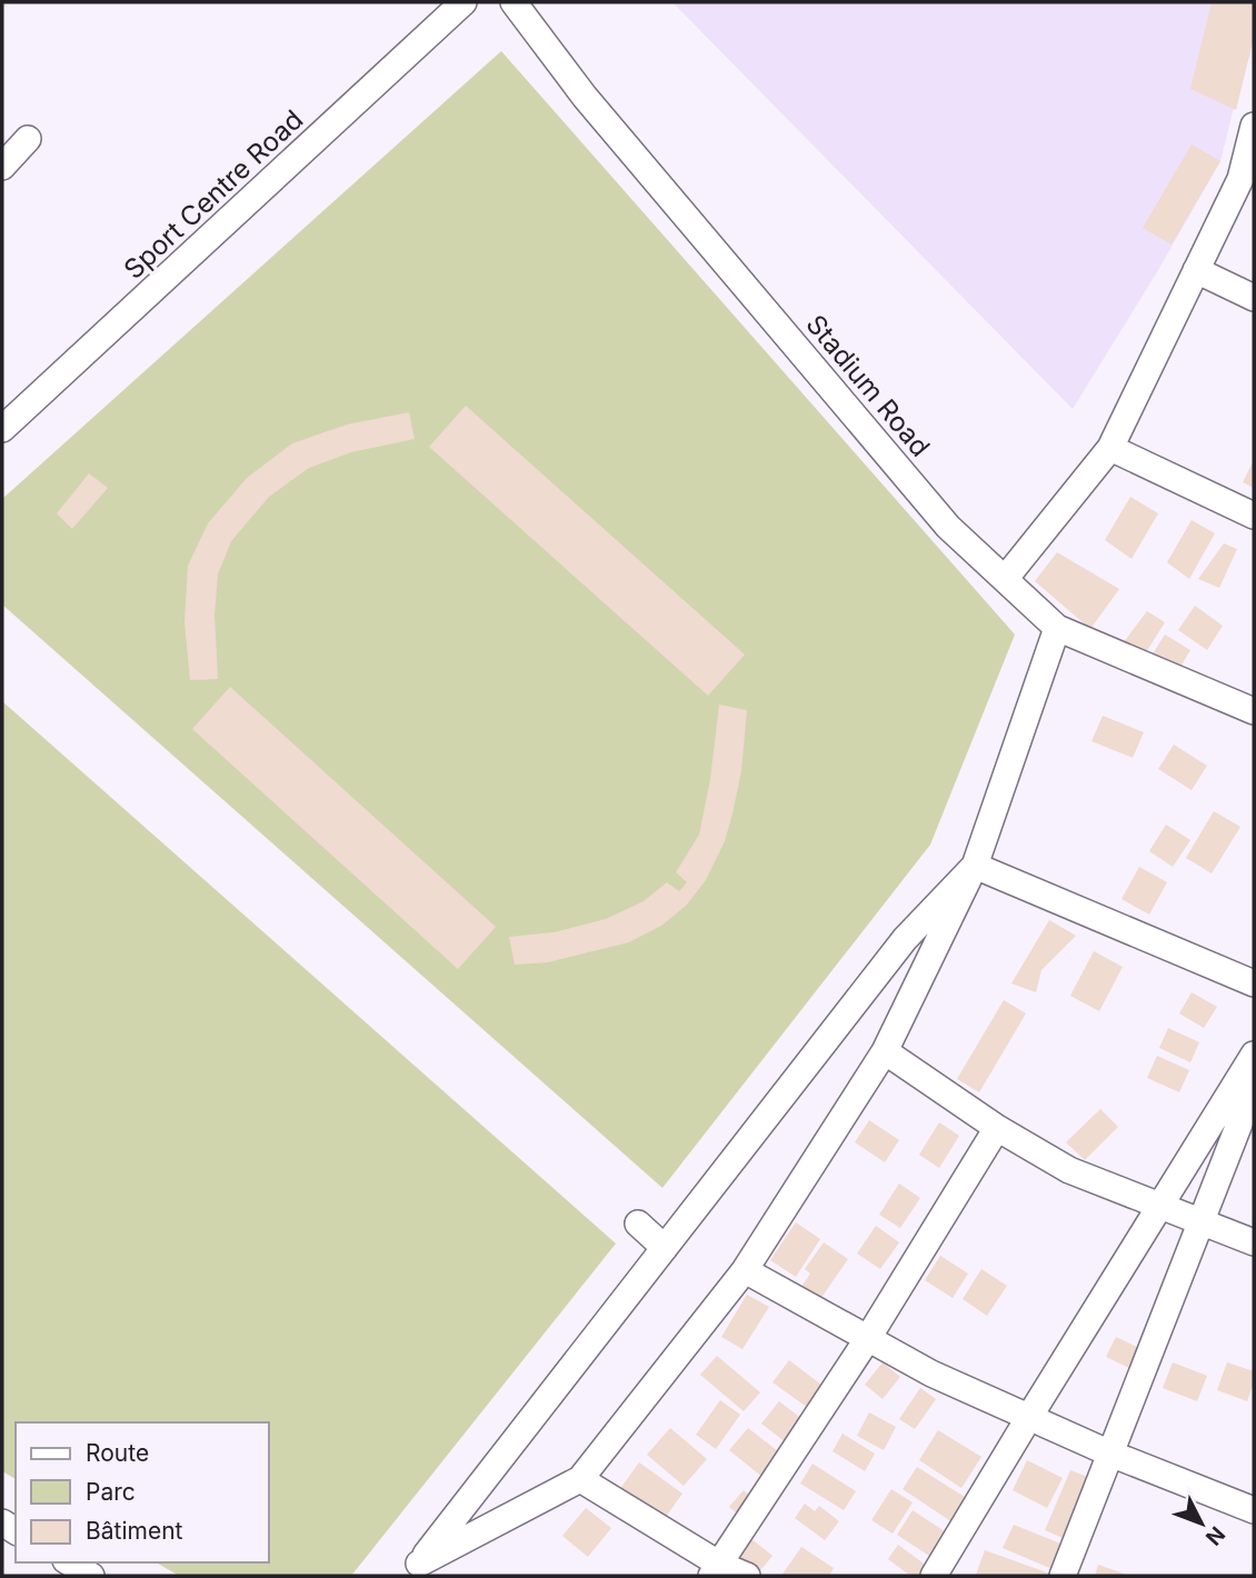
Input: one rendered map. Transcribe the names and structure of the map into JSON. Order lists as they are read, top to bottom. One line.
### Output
{"streets":{"street":["Sport Centre Road","Stadium Road"]},"legend":["Route","Parc","Bâtiment"],"north":"bottom right"}
